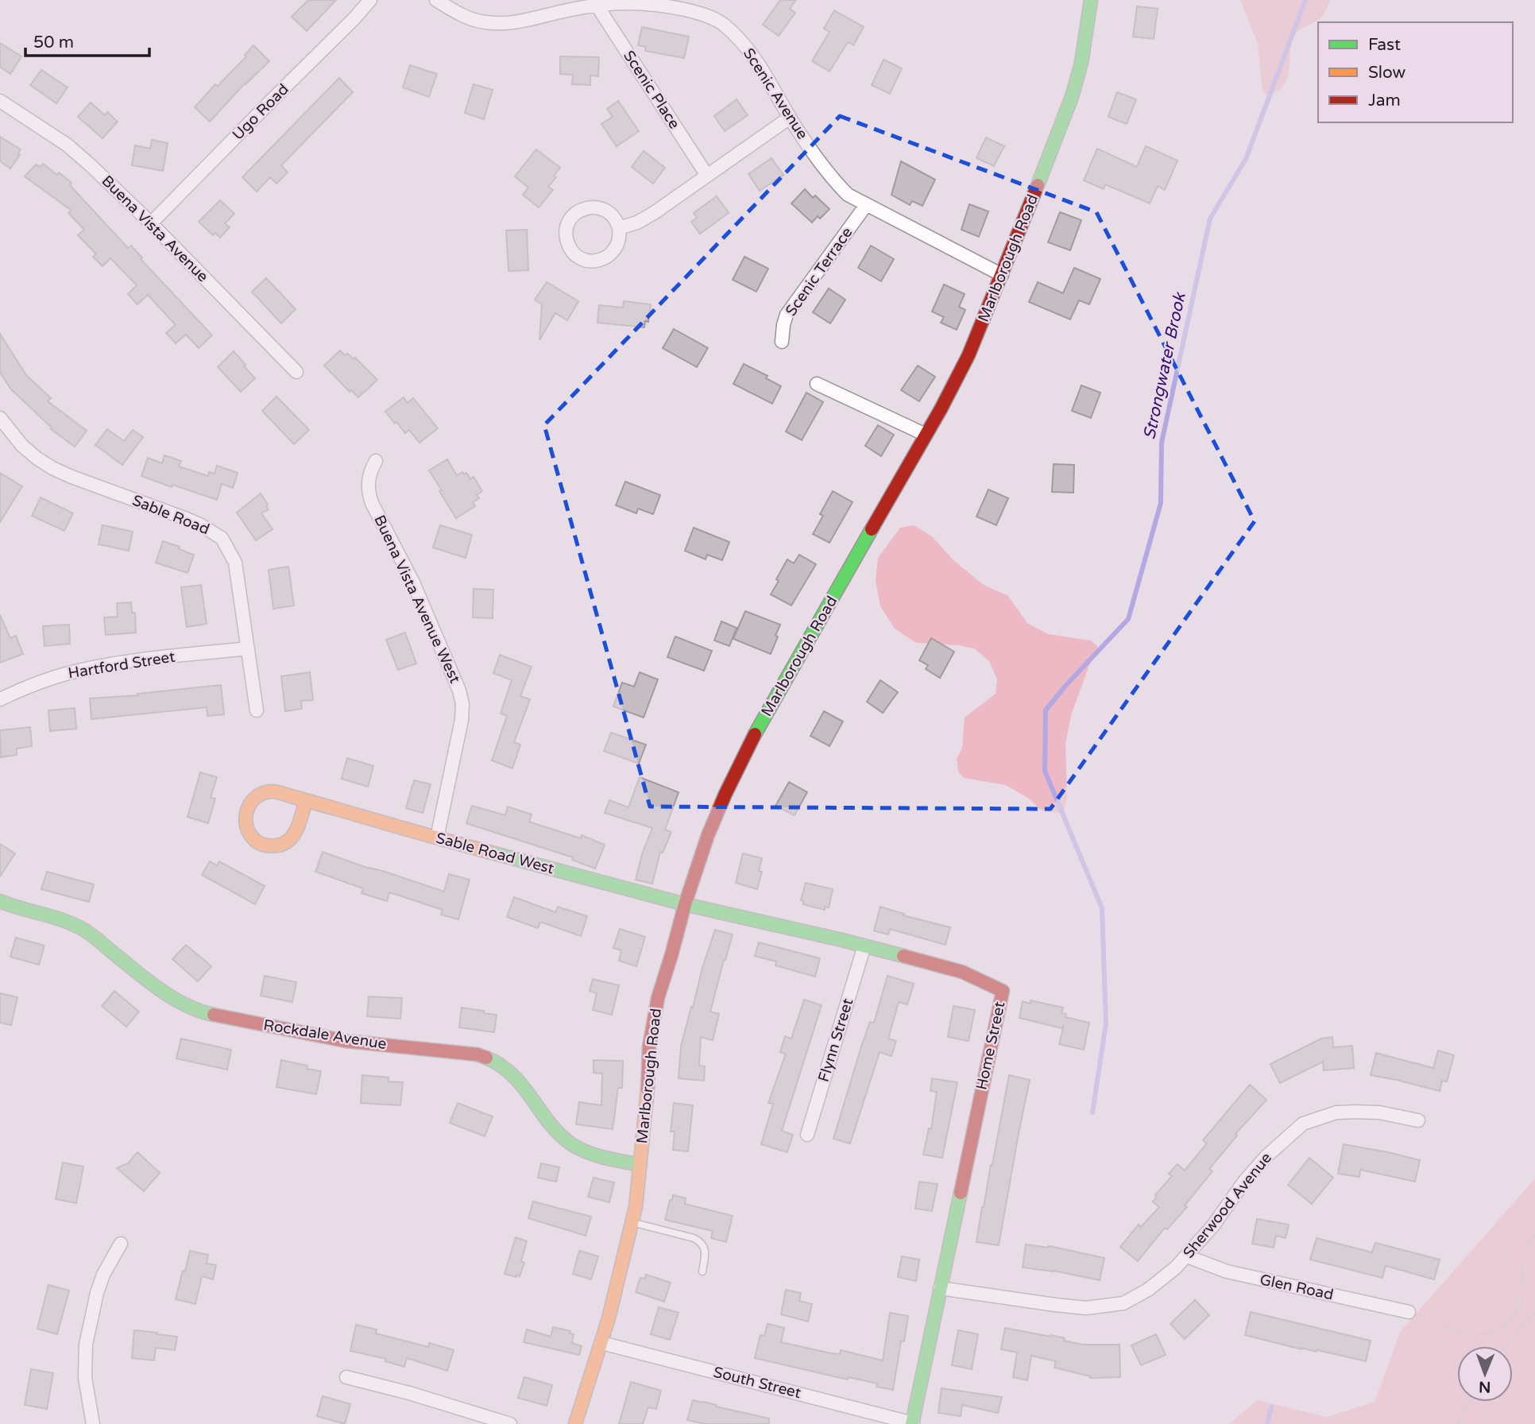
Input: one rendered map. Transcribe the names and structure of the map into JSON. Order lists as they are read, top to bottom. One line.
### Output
{"streets":{"street":["Scenic Place","Scenic Avenue","Ugo Road","Buena Vista Avenue","Marlborough Road","Scenic Terrace","Sable Road","Buena Vista Avenue West","Hartford Street","Sable Road West","Rockdale Avenue","Flynn Street","Home Street","Sherwood Avenue","Glen Road","South Street"]},"crossings":[["Scenic Place","Scenic Avenue"],["Scenic Avenue","Marlborough Road"],["Scenic Avenue","Scenic Terrace"],["Ugo Road","Buena Vista Avenue"],["Marlborough Road","Sable Road West"],["Marlborough Road","Rockdale Avenue"],["Marlborough Road","Home Street"],["Marlborough Road","South Street"],["Sable Road","Hartford Street"],["Buena Vista Avenue West","Sable Road West"],["Sable Road West","Home Street"],["Flynn Street","Home Street"],["Home Street","Sherwood Avenue"],["Home Street","South Street"],["Sherwood Avenue","Glen Road"]],"water":["Strongwater Brook"],"legend":["Fast","Slow","Jam"],"scale_bar":"50 m","north":"bottom"}
